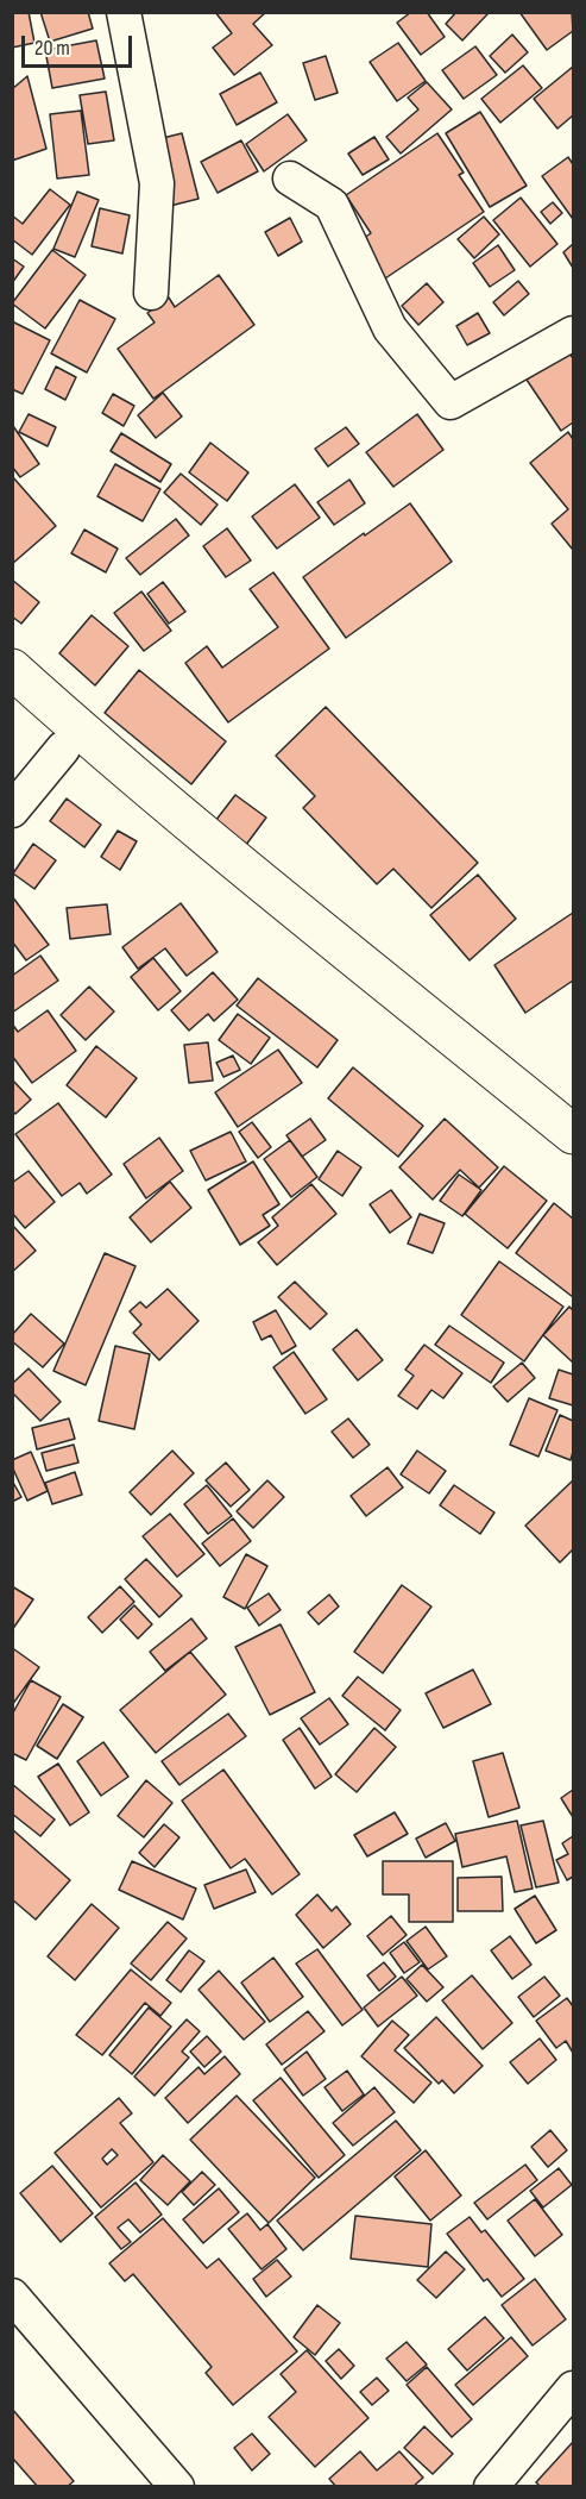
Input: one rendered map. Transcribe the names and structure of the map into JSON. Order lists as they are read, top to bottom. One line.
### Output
{"scale_bar":"20 m"}
